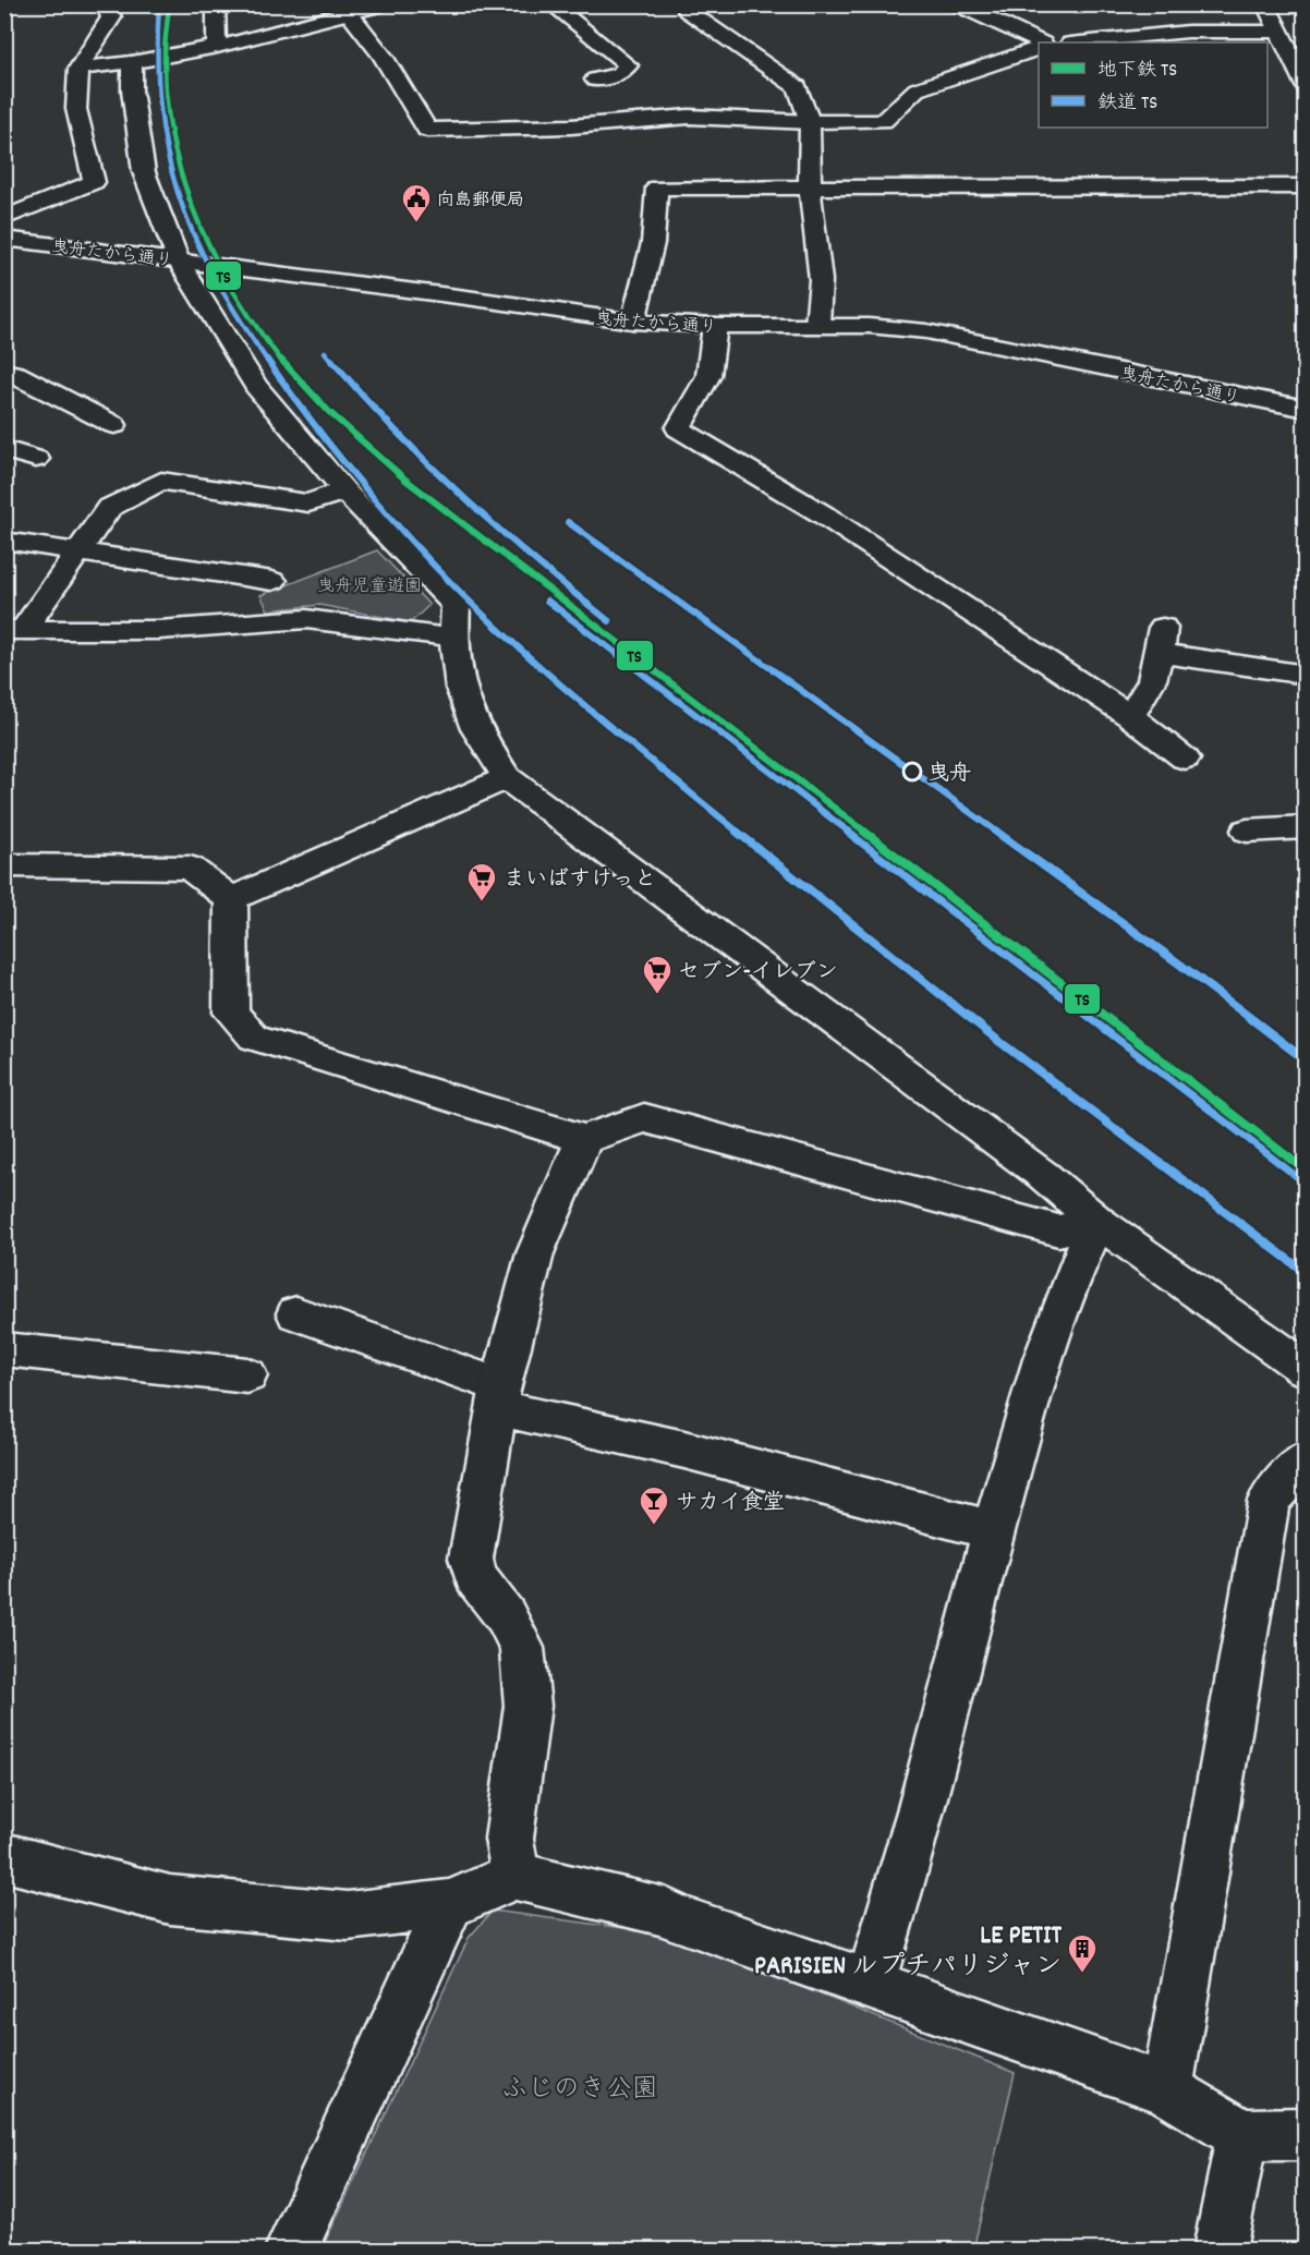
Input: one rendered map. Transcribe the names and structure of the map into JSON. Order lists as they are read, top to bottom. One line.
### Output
{"streets":{"street":["曳舟たから通り"]},"parks":["曳舟児童遊園","ふじのき公園"],"places":{"public building":["向島郵便局"],"other":["曳舟"],"supermarket":["まいばすけっと","セブン-イレブン"],"bar":["サカイ食堂"],"building":["LE PETIT PARISIEN ルプチパリジャン"]},"lines":["metro line TS","rail line TS"],"legend":["地下鉄 TS","鉄道 TS"]}
